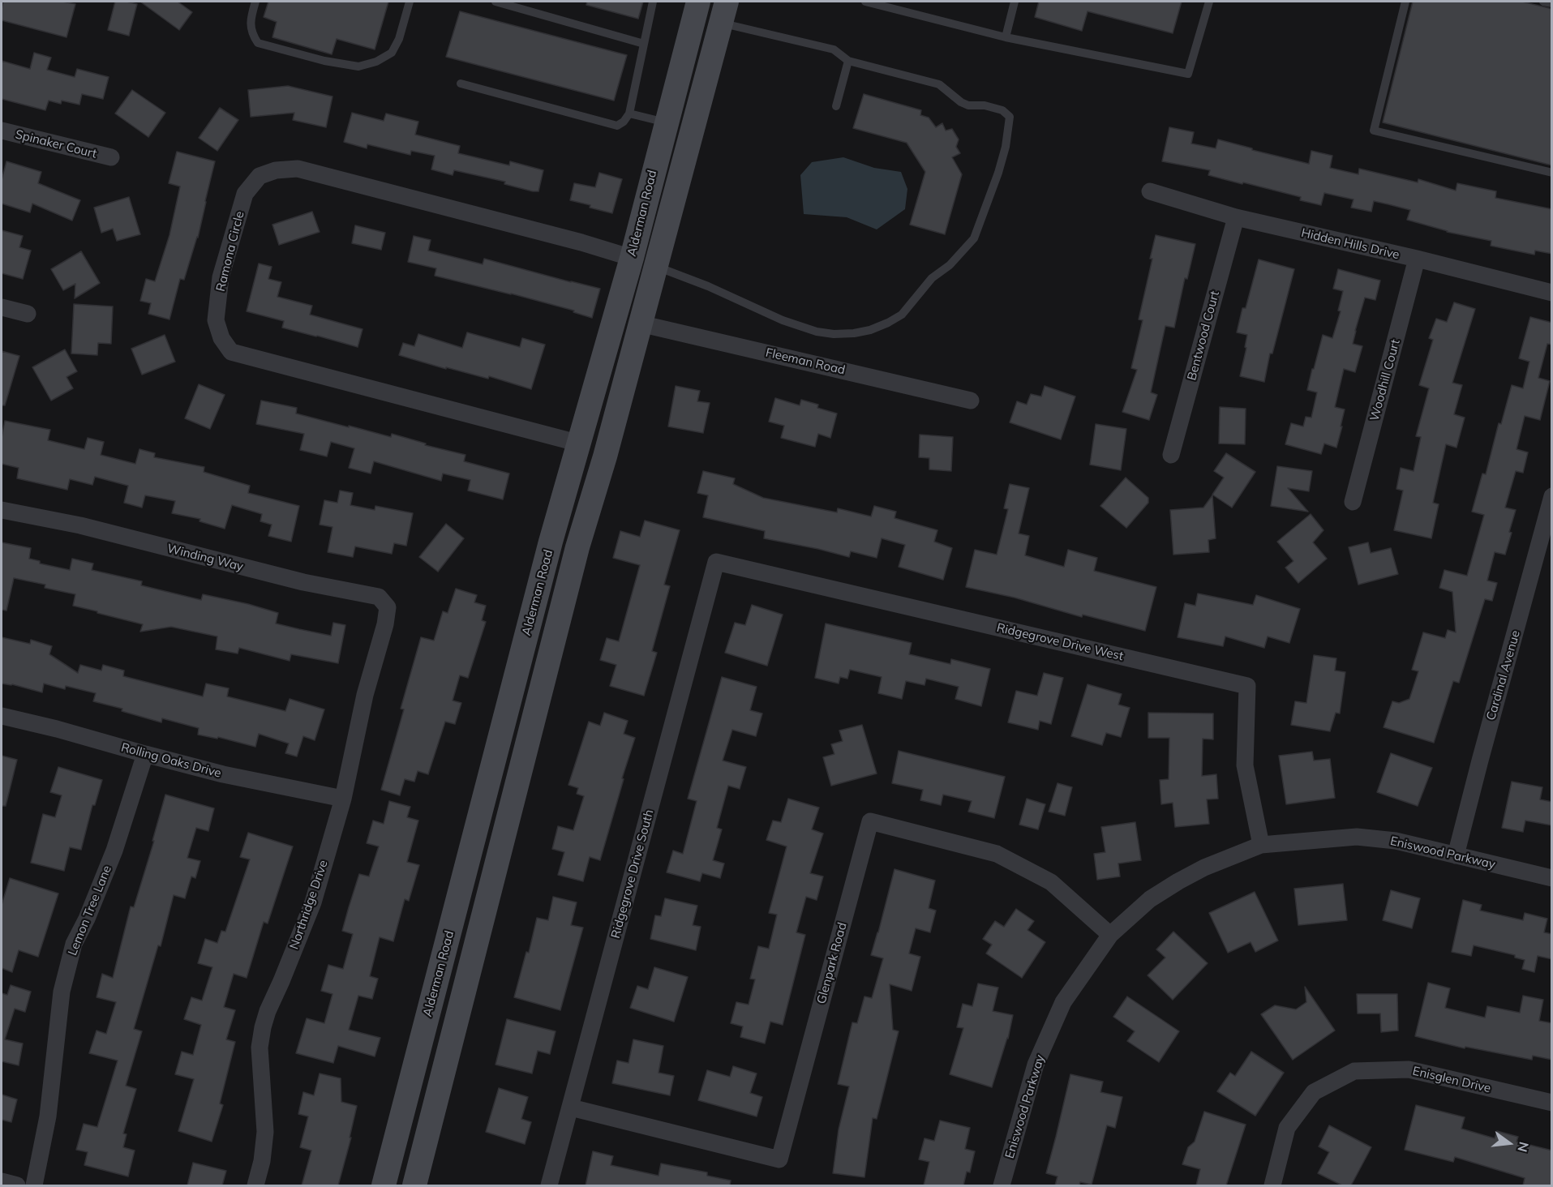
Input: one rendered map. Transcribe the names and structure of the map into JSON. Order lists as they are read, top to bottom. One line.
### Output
{"streets":{"main road":["Alderman Road"],"street":["Spinaker Court","Hidden Hills Drive","Ramona Circle","Bentwood Court","Fleeman Road","Woodhill Court","Winding Way","Ridgegrove Drive West","Cardinal Avenue","Rolling Oaks Drive","Eniswood Parkway","Ridgegrove Drive South","Northridge Drive","Lemon Tree Lane","Glenpark Road","Enisglen Drive"]},"crossings":[["Alderman Road","Ramona Circle"],["Alderman Road","Fleeman Road"],["Hidden Hills Drive","Bentwood Court"],["Hidden Hills Drive","Woodhill Court"],["Winding Way","Northridge Drive"],["Ridgegrove Drive West","Eniswood Parkway"],["Ridgegrove Drive West","Ridgegrove Drive South"],["Cardinal Avenue","Eniswood Parkway"],["Rolling Oaks Drive","Northridge Drive"],["Rolling Oaks Drive","Lemon Tree Lane"],["Eniswood Parkway","Glenpark Road"],["Ridgegrove Drive South","Glenpark Road"]],"north":"right"}
